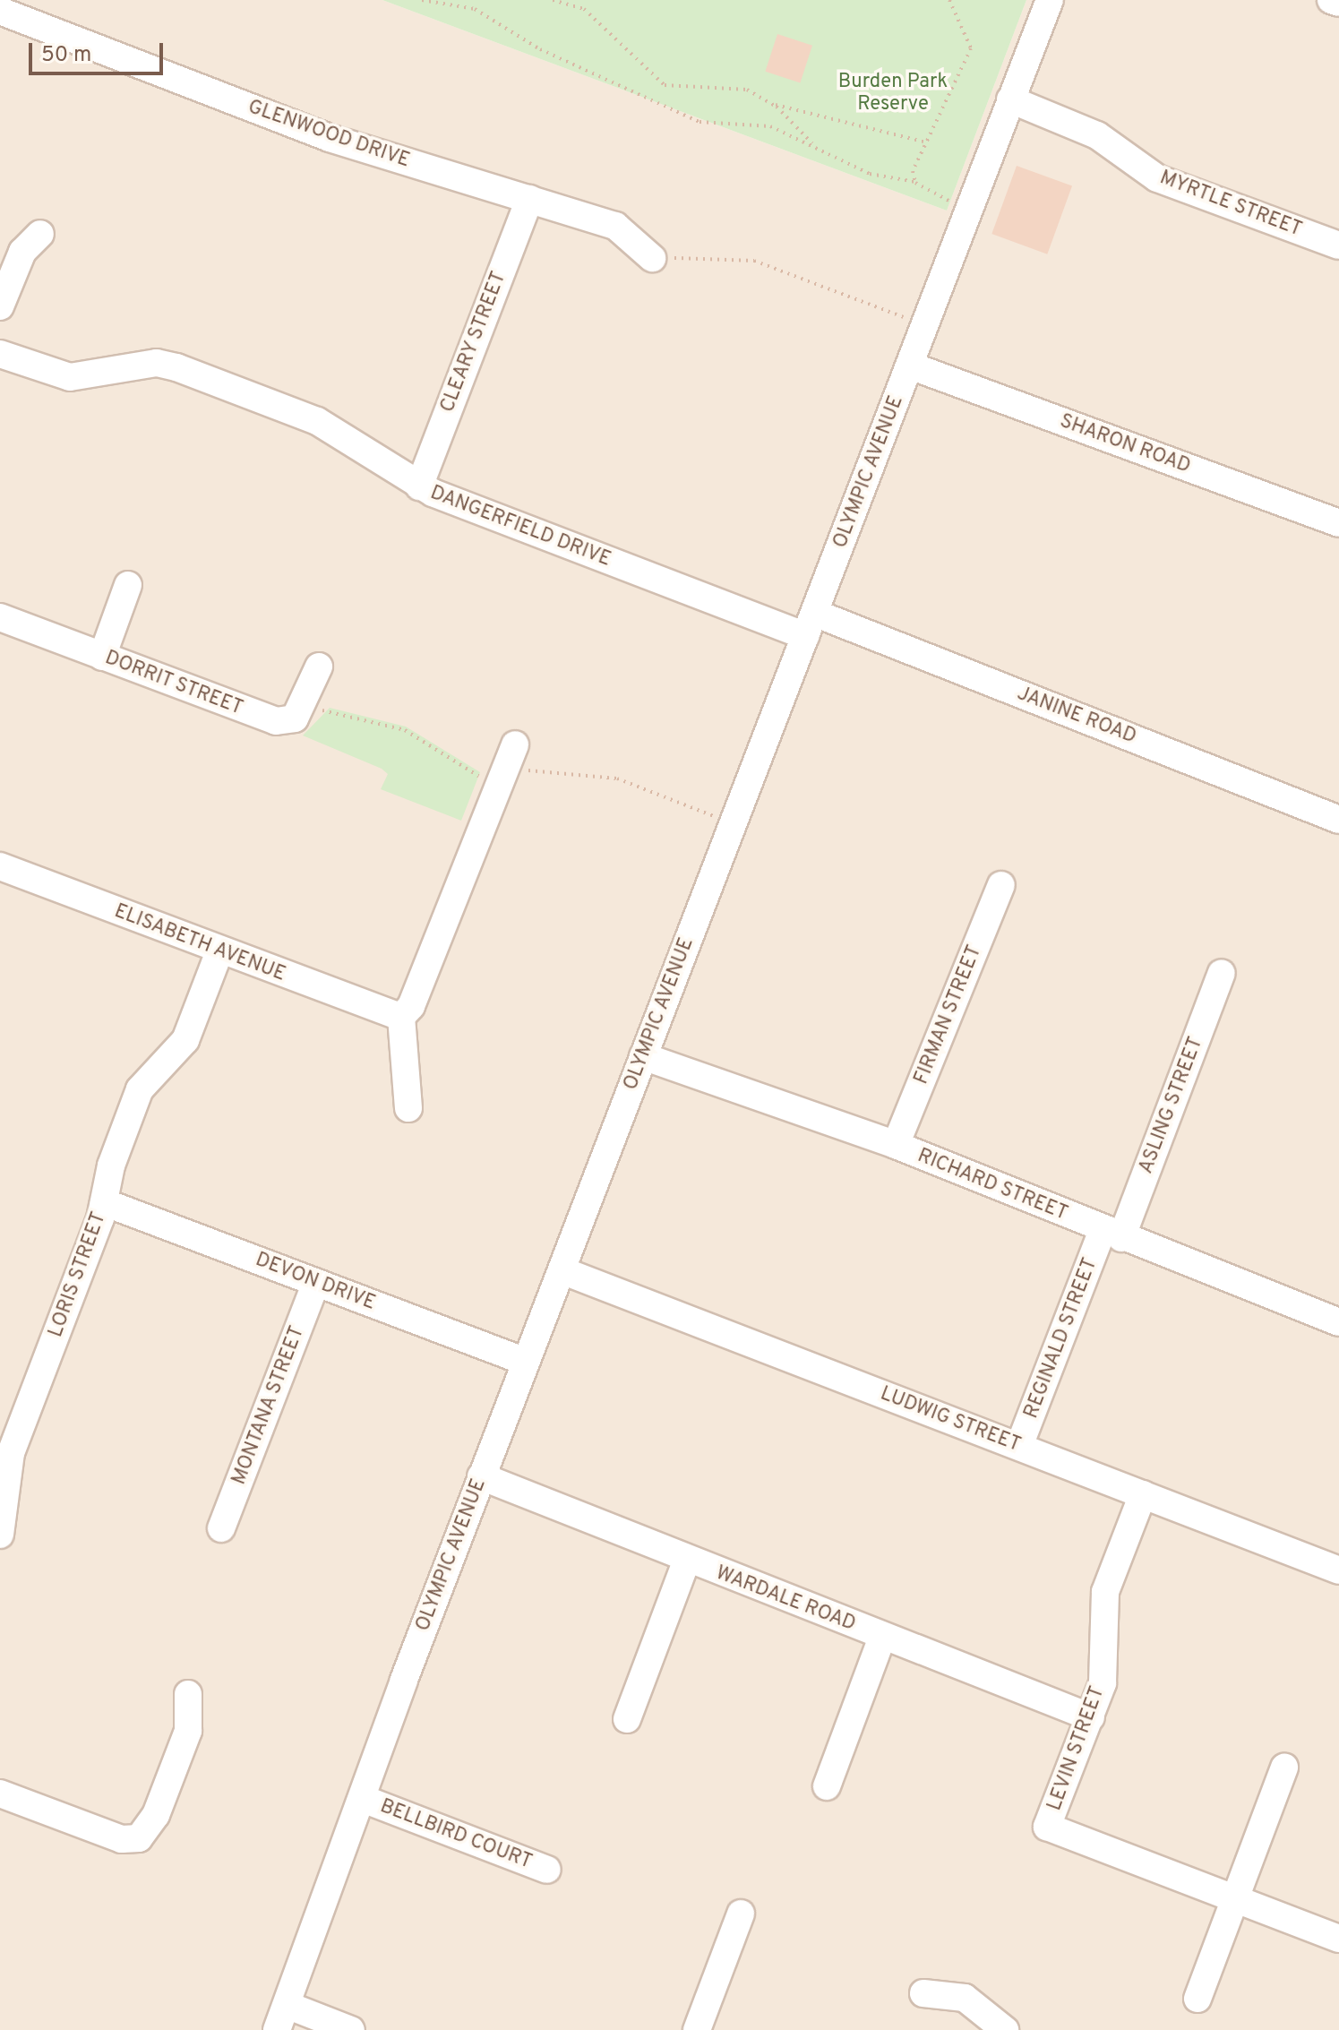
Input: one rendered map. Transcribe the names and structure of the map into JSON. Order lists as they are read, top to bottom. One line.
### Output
{"streets":{"street":["GLENWOOD DRIVE","MYRTLE STREET","CLEARY STREET","SHARON ROAD","OLYMPIC AVENUE","DANGERFIELD DRIVE","DORRIT STREET","JANINE ROAD","ELISABETH AVENUE","FIRMAN STREET","ASLING STREET","RICHARD STREET","LORIS STREET","DEVON DRIVE","REGINALD STREET","MONTANA STREET","LUDWIG STREET","WARDALE ROAD","LEVIN STREET","BELLBIRD COURT"]},"crossings":[["GLENWOOD DRIVE","CLEARY STREET"],["MYRTLE STREET","OLYMPIC AVENUE"],["CLEARY STREET","DANGERFIELD DRIVE"],["SHARON ROAD","OLYMPIC AVENUE"],["OLYMPIC AVENUE","DANGERFIELD DRIVE"],["OLYMPIC AVENUE","JANINE ROAD"],["OLYMPIC AVENUE","RICHARD STREET"],["OLYMPIC AVENUE","DEVON DRIVE"],["OLYMPIC AVENUE","LUDWIG STREET"],["OLYMPIC AVENUE","WARDALE ROAD"],["OLYMPIC AVENUE","BELLBIRD COURT"],["DANGERFIELD DRIVE","JANINE ROAD"],["ELISABETH AVENUE","LORIS STREET"],["FIRMAN STREET","RICHARD STREET"],["ASLING STREET","RICHARD STREET"],["ASLING STREET","REGINALD STREET"],["RICHARD STREET","REGINALD STREET"],["LORIS STREET","DEVON DRIVE"],["DEVON DRIVE","MONTANA STREET"],["REGINALD STREET","LUDWIG STREET"],["LUDWIG STREET","LEVIN STREET"],["WARDALE ROAD","LEVIN STREET"]],"parks":["Burden Park Reserve"],"scale_bar":"50 m"}
